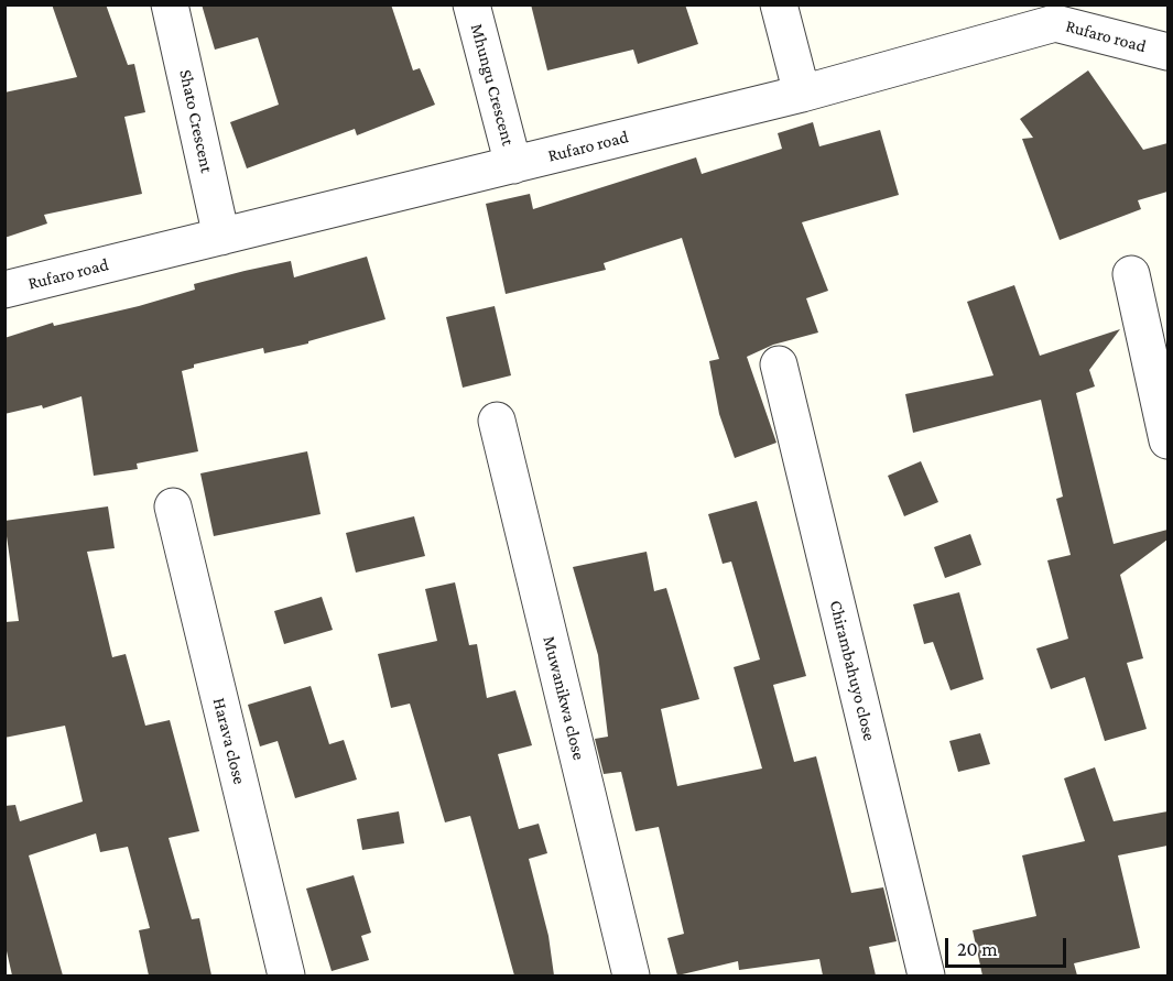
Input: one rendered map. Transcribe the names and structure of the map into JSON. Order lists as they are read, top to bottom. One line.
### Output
{"streets":{"street":["Rufaro road","Mhungu Crescent","Shato Crescent","Chirambahuyo close","Muwanikwa close","Harava close"]},"crossings":[["Rufaro road","Mhungu Crescent"],["Rufaro road","Shato Crescent"]],"scale_bar":"20 m"}
